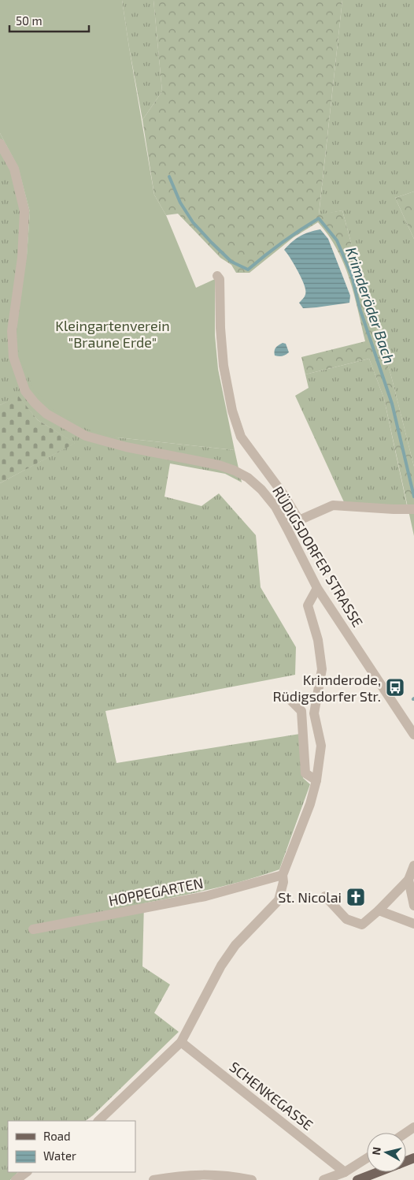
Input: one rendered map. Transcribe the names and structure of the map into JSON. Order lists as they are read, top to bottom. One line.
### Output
{"streets":{"street":["RÜDIGSDORFER STRASSE","HOPPEGARTEN","SCHENKEGASSE"]},"water":["Krimderöder Bach"],"parks":["Kleingartenverein \"Braune Erde\""],"places":{"bus stop":["Krimderode, Rüdigsdorfer Str."],"church":["St. Nicolai"]},"legend":["Road","Water"],"scale_bar":"50 m","north":"left"}
